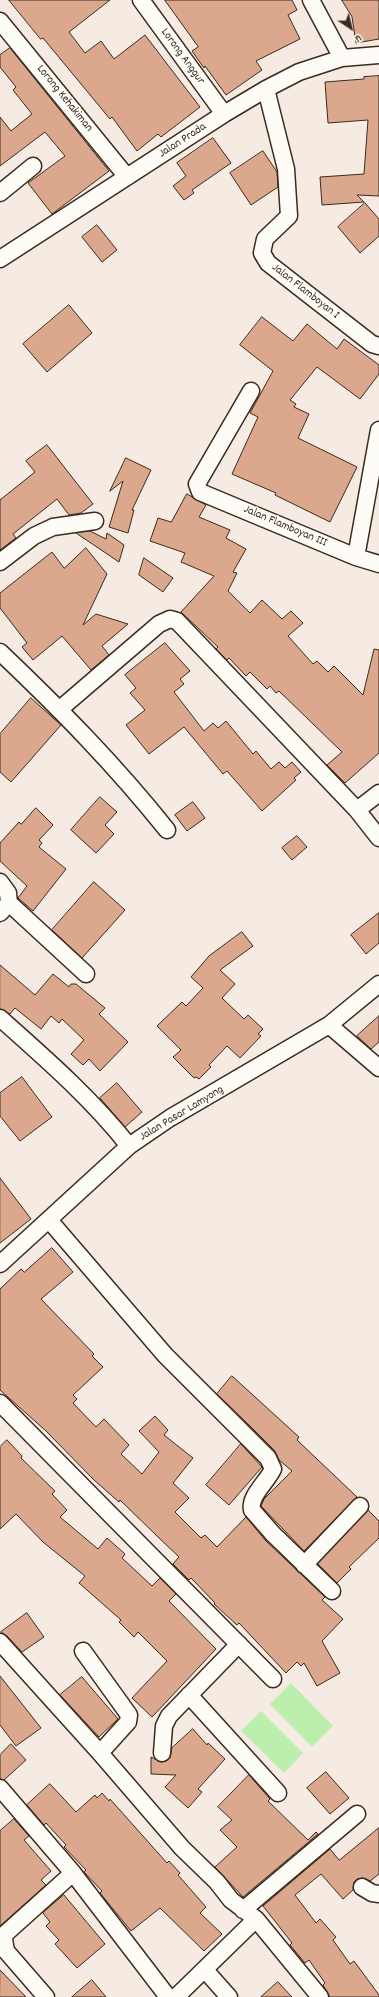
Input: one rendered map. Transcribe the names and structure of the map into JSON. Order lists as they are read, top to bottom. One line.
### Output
{"streets":{"street":["Lorong Anggur","Lorong Kehakiman","Jalan Prada","Jalan Flamboyan I","Jalan Flamboyan III","Jalan Pasar Lamyong"]},"crossings":[["Lorong Anggur","Jalan Prada"],["Lorong Kehakiman","Jalan Prada"],["Jalan Prada","Jalan Flamboyan I"]],"north":"bottom right"}
